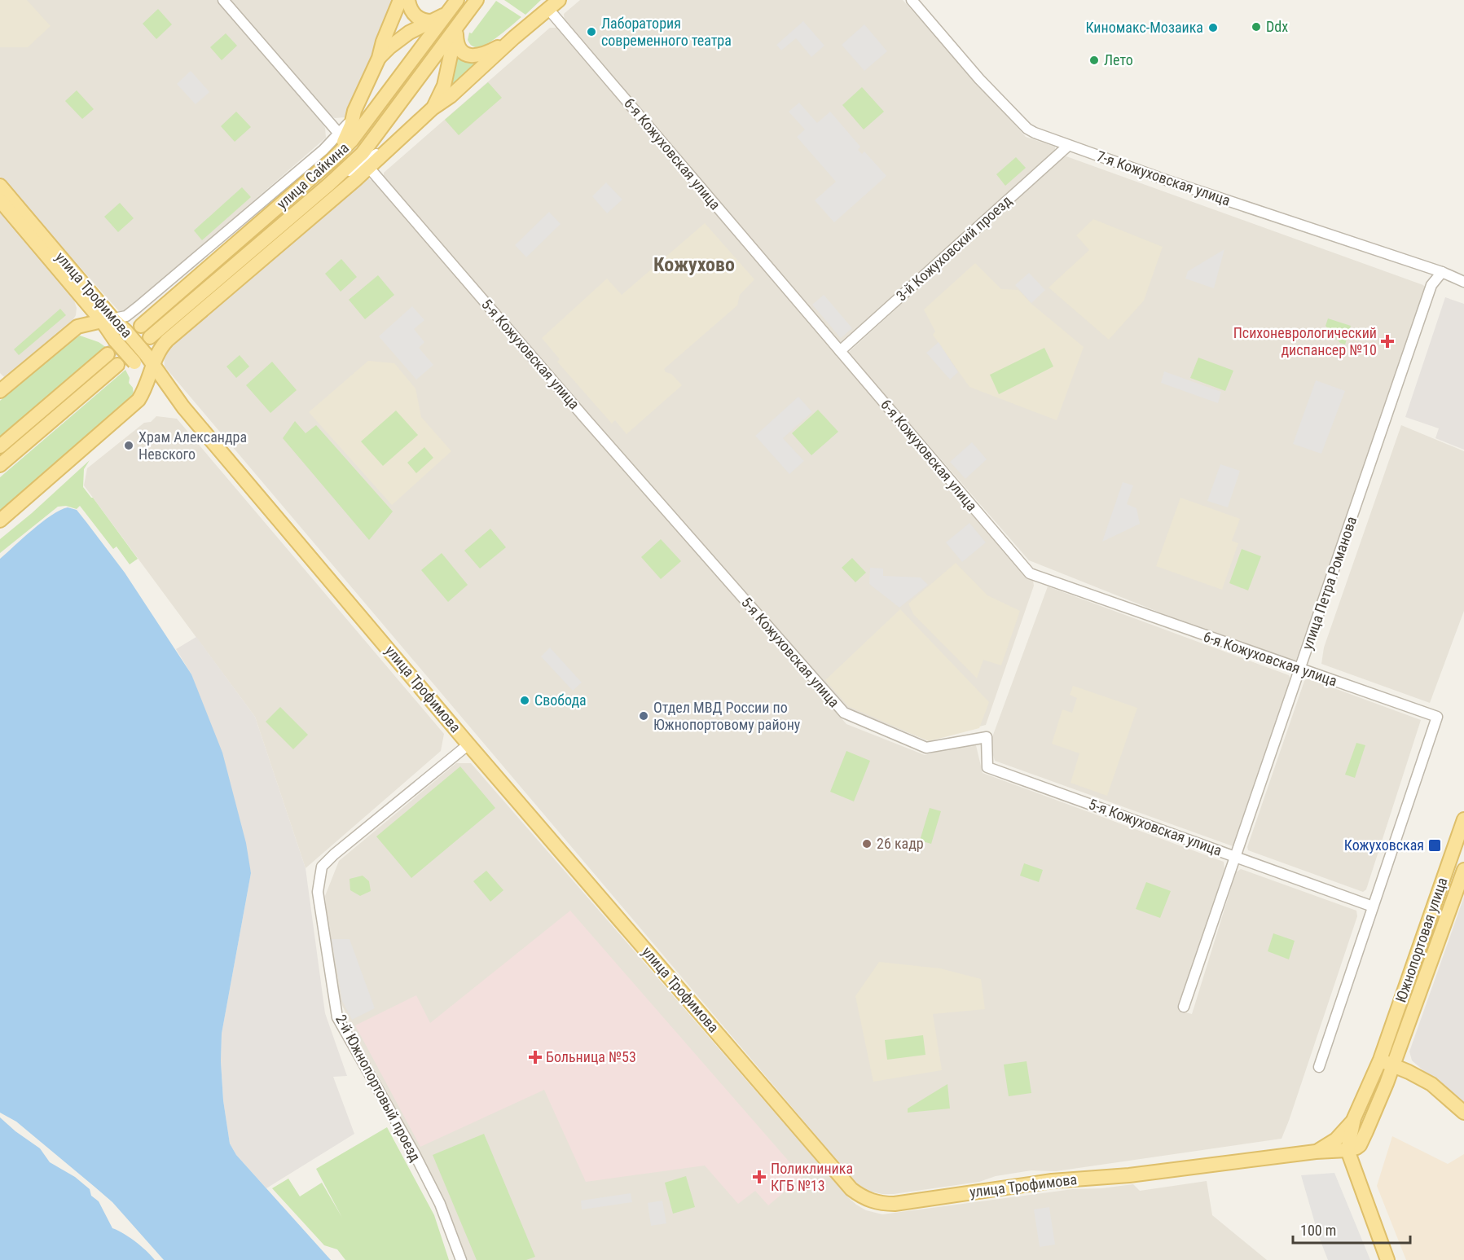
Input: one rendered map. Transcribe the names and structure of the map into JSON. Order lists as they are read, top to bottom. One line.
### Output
{"streets":{"main road":["улица Сайкина","улица Трофимова","Южнопортовая улица"],"street":["6-я Кожуховская улица","7-я Кожуховская улица","3-й Кожуховский проезд","5-я Кожуховская улица","улица Петра Романова","2-й Южнопортовый проезд"]},"crossings":[["6-я Кожуховская улица","улица Сайкина"],["6-я Кожуховская улица","3-й Кожуховский проезд"],["6-я Кожуховская улица","5-я Кожуховская улица"],["6-я Кожуховская улица","улица Петра Романова"],["7-я Кожуховская улица","3-й Кожуховский проезд"],["7-я Кожуховская улица","улица Петра Романова"],["улица Трофимова","Южнопортовая улица"],["улица Трофимова","2-й Южнопортовый проезд"],["5-я Кожуховская улица","улица Петра Романова"]],"districts":["Кожухово"],"places":{"other":["Ddx","Киномакс-Мозаика","Лаборатория современного театра","Лето","Храм Александра Невского","Свобода","Отдел МВД России по Южнопортовому району","26 кадр"],"health":["Психоневрологический диспансер №10","Больница №53","Поликлиника КГБ №13"],"transit":["Кожуховская"]},"scale_bar":"100 m"}
